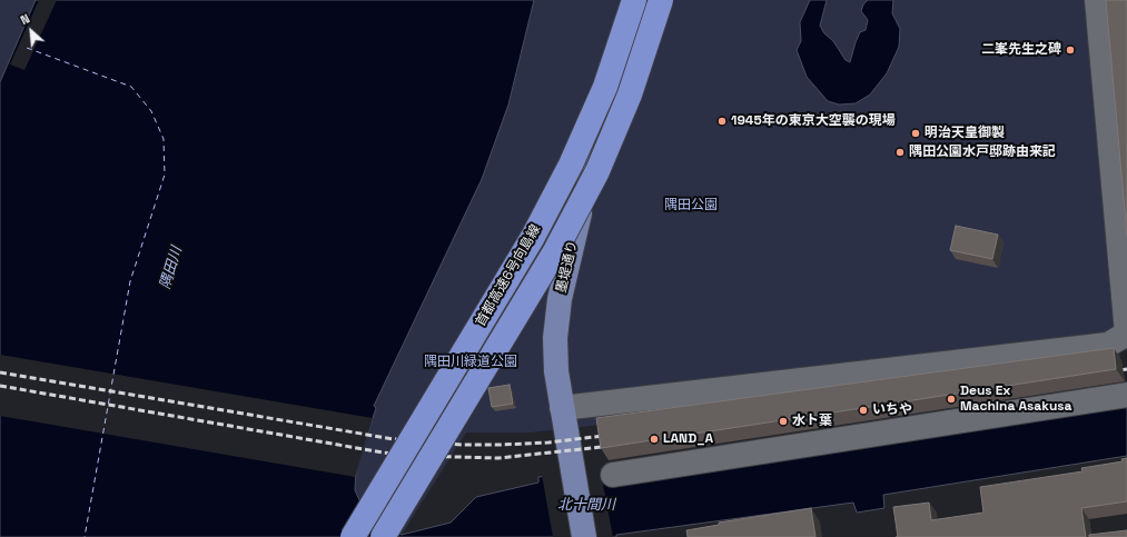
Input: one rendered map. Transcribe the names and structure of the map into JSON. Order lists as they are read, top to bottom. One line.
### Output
{"streets":{"highway":["首都高速6号向島線"],"main road":["墨堤通り"]},"water":["隅田川","北十間川"],"parks":["隅田公園","隅田川緑道公園"],"places":["二峯先生之碑","1945年の東京大空襲の現場","明治天皇御製","隅田公園水戸邸跡由来記","Deus Ex Machina Asakusa","いちや","水ト葉","LAND_A"],"north":"top left"}
